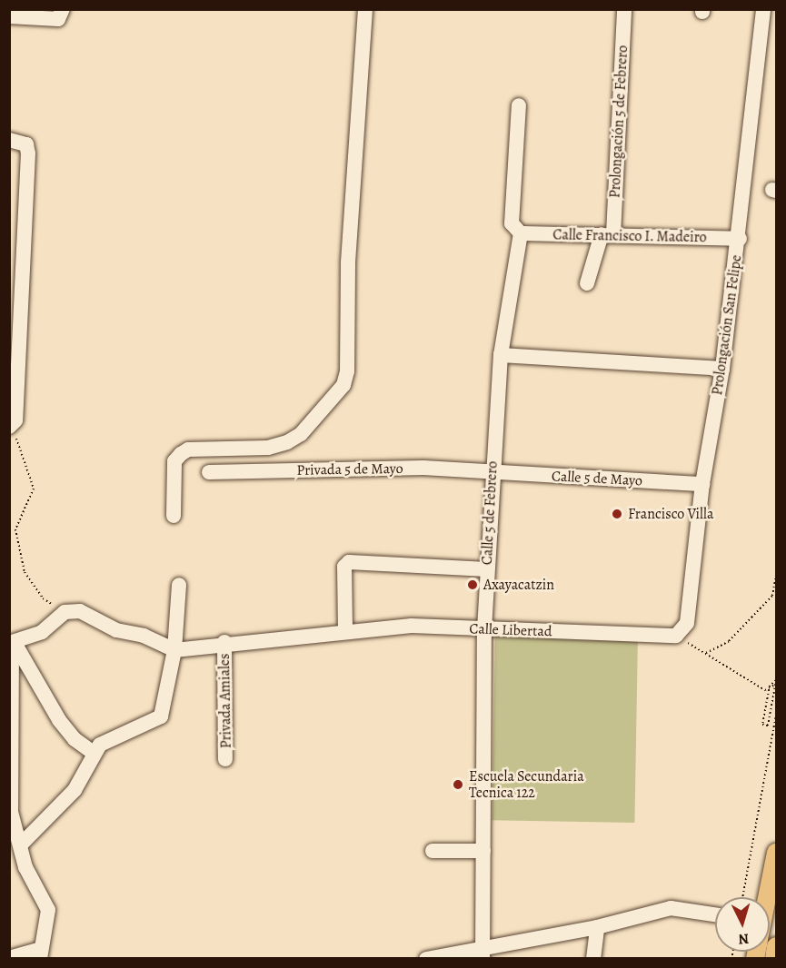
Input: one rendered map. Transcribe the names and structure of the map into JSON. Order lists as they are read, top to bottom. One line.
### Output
{"streets":{"street":["Prolongación 5 de Febrero","Calle Francisco I. Madeiro","Prolongación San Felipe","Privada 5 de Mayo","Calle 5 de Mayo","Calle 5 de Febrero","Calle Libertad","Privada Amiales"]},"crossings":[["Prolongación 5 de Febrero","Calle Francisco I. Madeiro"],["Calle Francisco I. Madeiro","Prolongación San Felipe"],["Calle Francisco I. Madeiro","Calle 5 de Febrero"],["Prolongación San Felipe","Calle 5 de Mayo"],["Prolongación San Felipe","Calle Libertad"],["Privada 5 de Mayo","Calle 5 de Mayo"],["Privada 5 de Mayo","Calle 5 de Febrero"],["Calle 5 de Mayo","Calle 5 de Febrero"],["Calle 5 de Febrero","Calle Libertad"],["Calle Libertad","Privada Amiales"]],"places":["Francisco Villa","Axayacatzin","Escuela Secundaria Tecnica 122"],"north":"bottom"}
